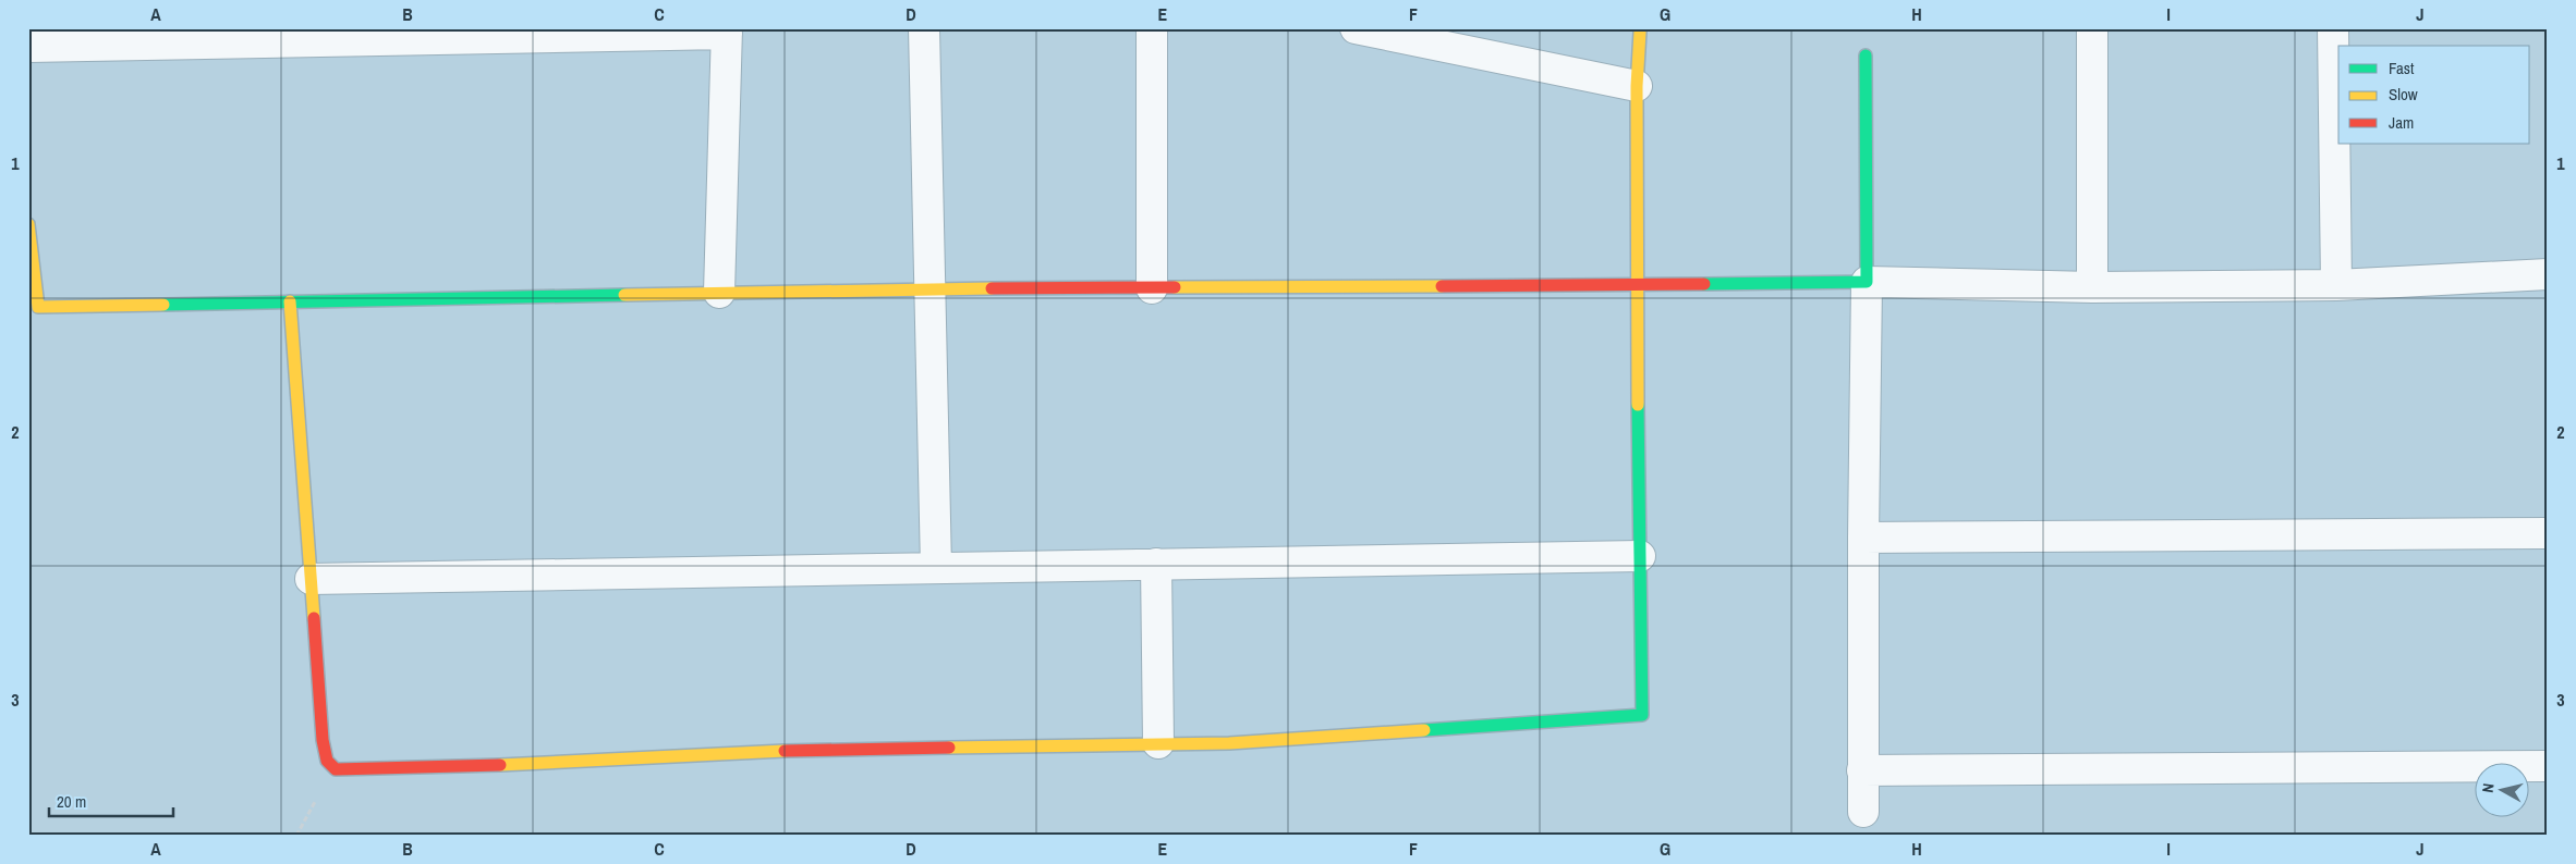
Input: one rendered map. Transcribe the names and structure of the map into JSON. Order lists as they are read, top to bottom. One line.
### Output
{"legend":["Fast","Slow","Jam"],"scale_bar":"20 m","north":"left","grid":{"columns":["A","B","C","D","E","F","G","H","I","J"],"rows":["1","2","3"]}}
